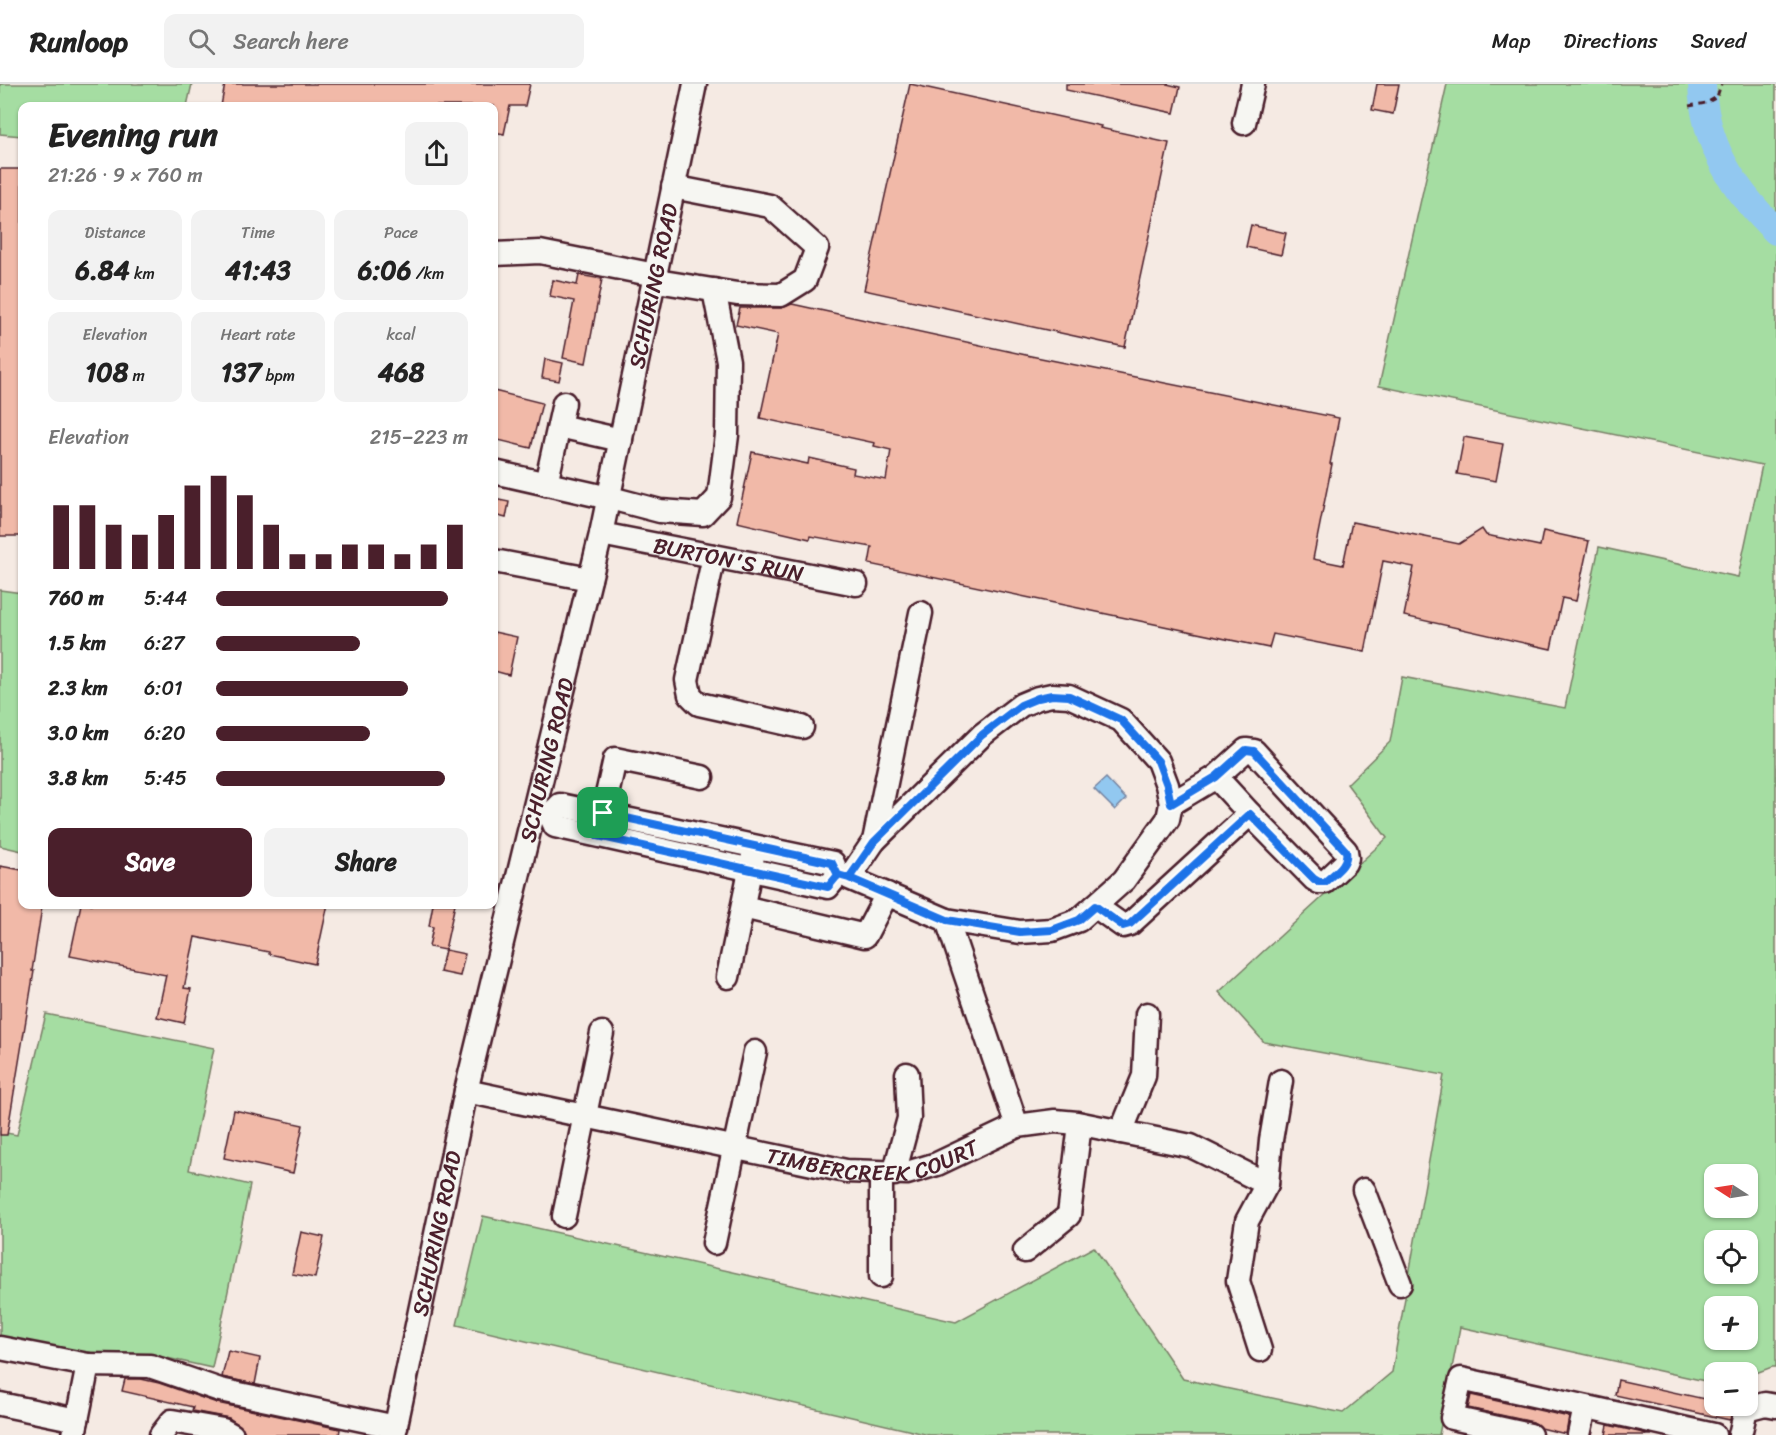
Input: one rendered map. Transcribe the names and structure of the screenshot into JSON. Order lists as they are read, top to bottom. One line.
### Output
{"streets":{"street":["SCHURING ROAD","BURTON'S RUN","TIMBERCREEK COURT"]},"crossings":[["SCHURING ROAD","BURTON'S RUN"],["SCHURING ROAD","TIMBERCREEK COURT"]],"north":"left","page":{"header":"Runloop","search":"Search here","nav":["Map","Directions","Saved"],"heading":["Evening run","21:26 · 9 × 760 m"],"stats":[["Distance","6.84 km"],["Time","41:43"],["Pace","6:06 /km"],["Elevation","108 m"],["Heart rate","137 bpm"],["kcal","468"]],"chart":["Elevation","215–223 m"],"list":[{"name":"760 m","note":"5:44"},{"name":"1.5 km","note":"6:27"},{"name":"2.3 km","note":"6:01"},{"name":"3.0 km","note":"6:20"},{"name":"3.8 km","note":"5:45"}],"buttons":["Save","Share"],"map_buttons":["+","−"]}}
